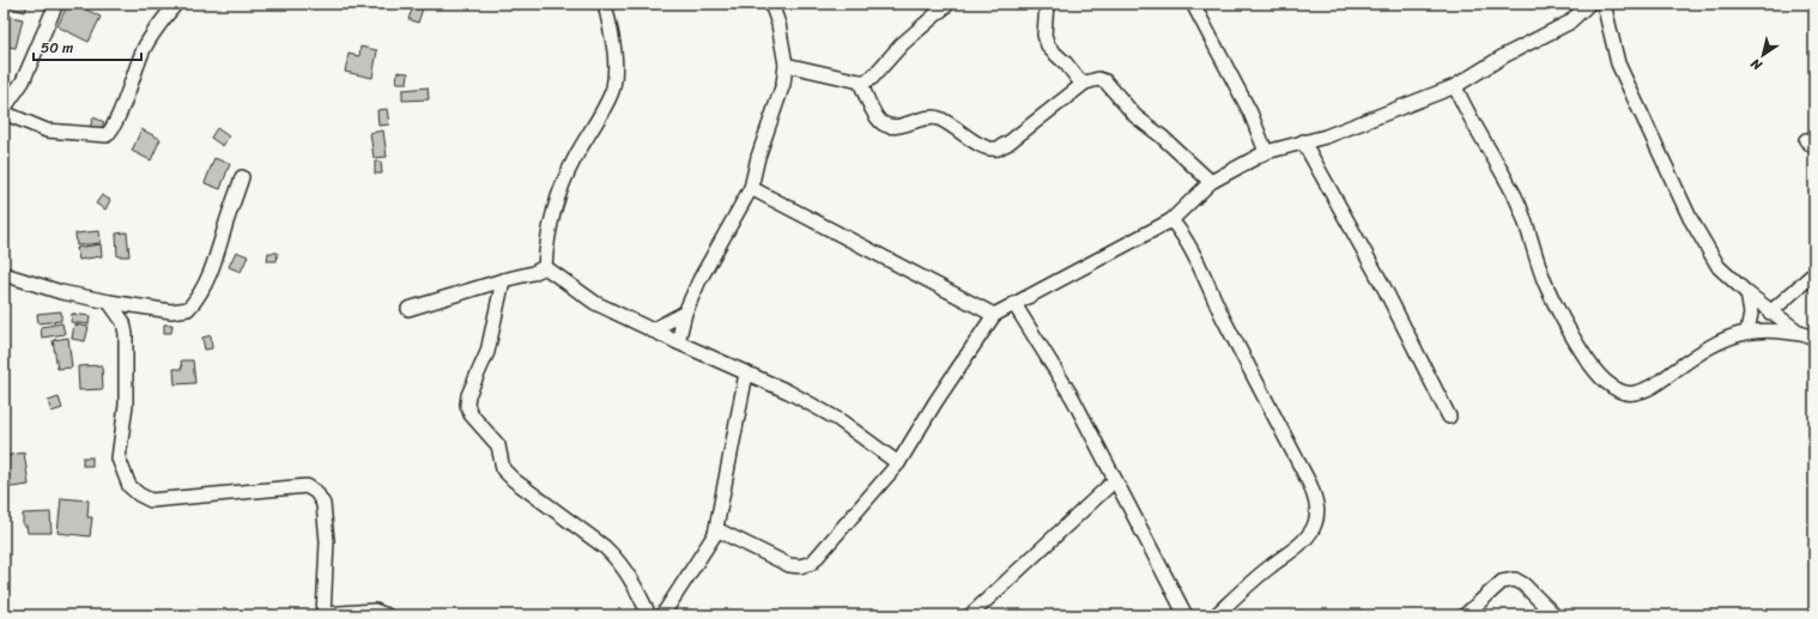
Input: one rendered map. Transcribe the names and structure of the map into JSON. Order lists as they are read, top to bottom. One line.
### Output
{"scale_bar":"50 m","north":"bottom left"}
